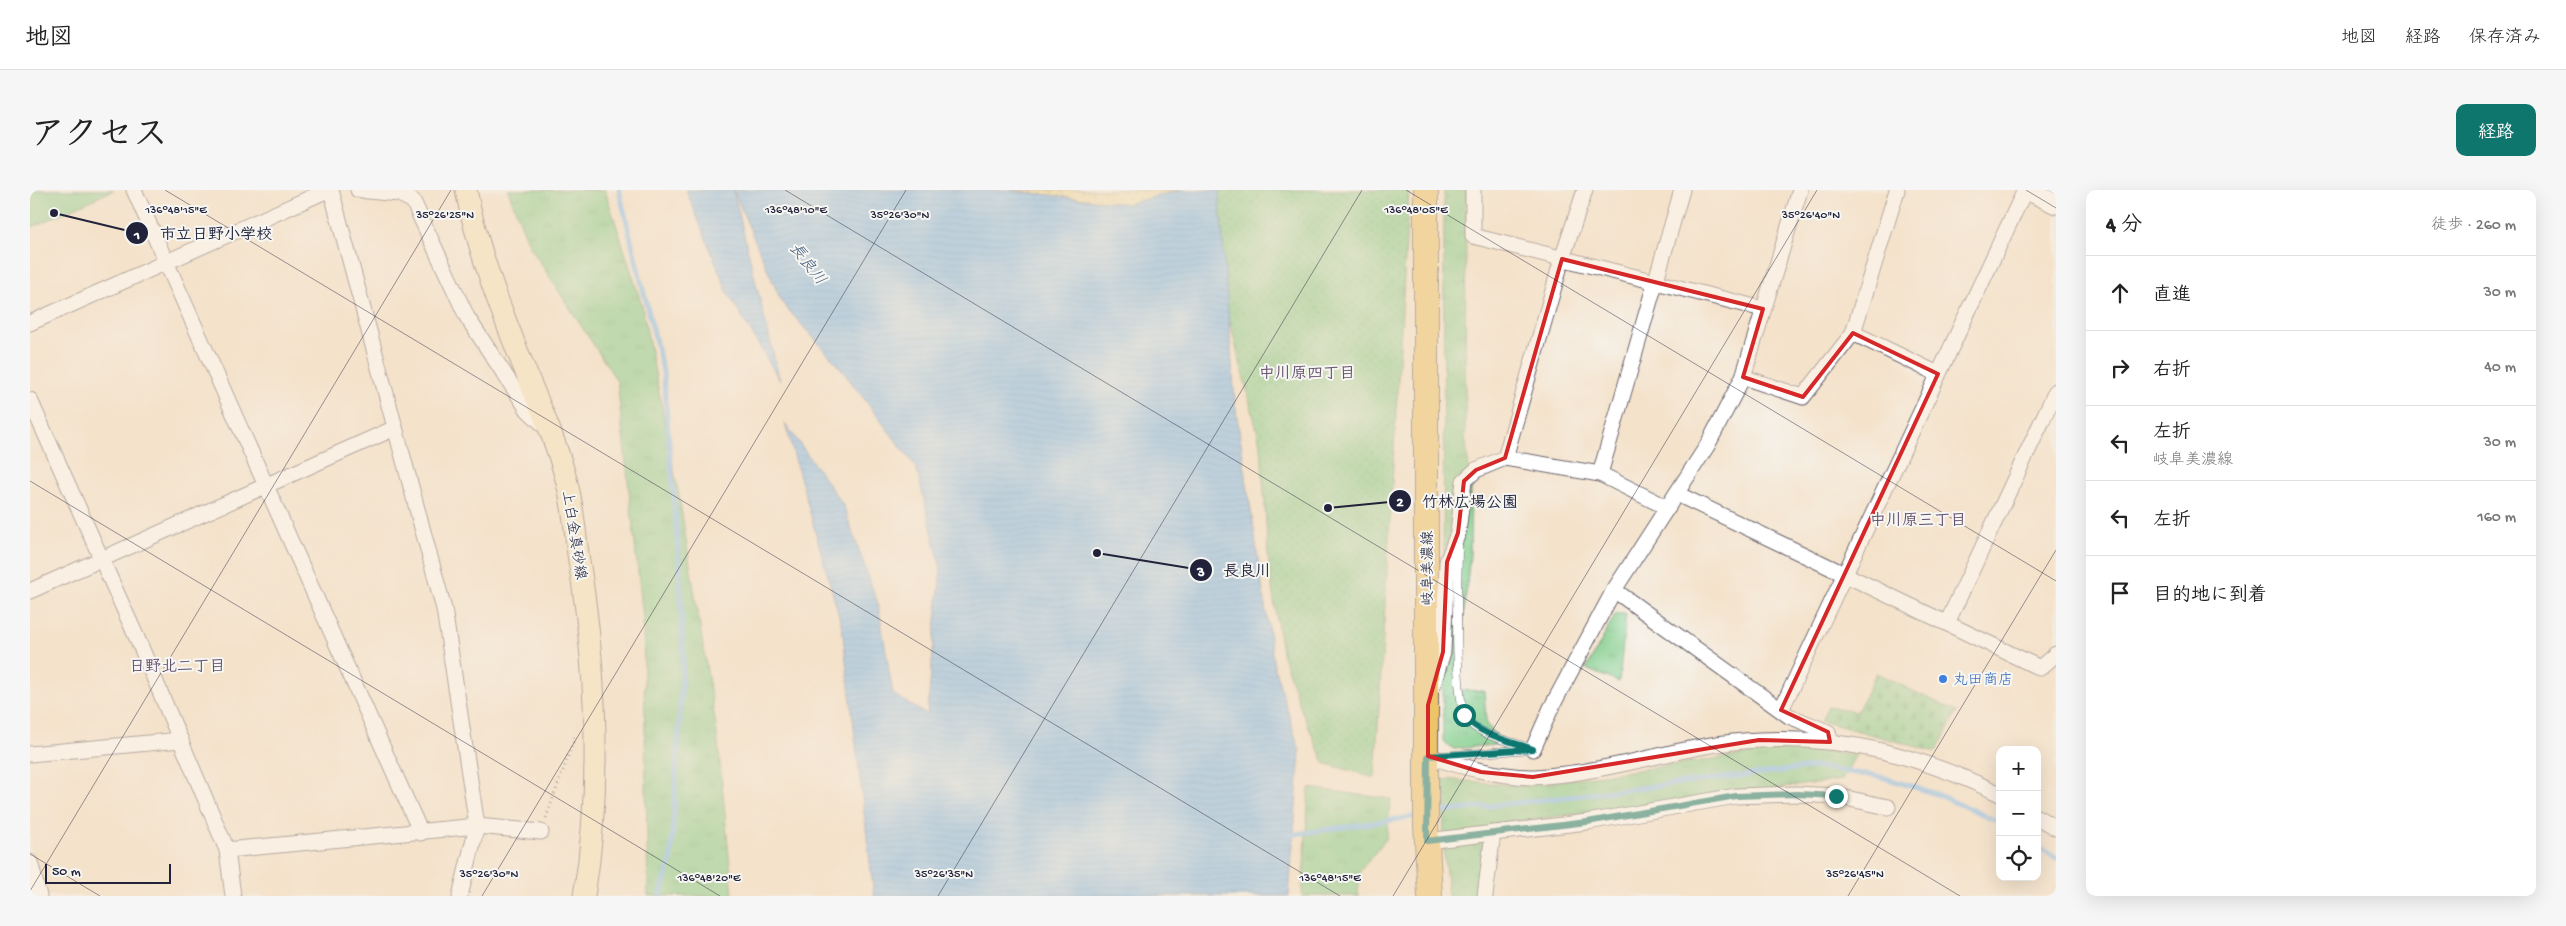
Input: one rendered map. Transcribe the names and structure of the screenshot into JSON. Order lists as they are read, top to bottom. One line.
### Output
{"streets":{"main road":["上白金真砂線","岐阜美濃線"]},"districts":["中川原四丁目","中川原三丁目","日野北二丁目"],"water":["長良川"],"places":["市立日野小学校","竹林広場公園","長良川","丸田商店"],"scale_bar":"50 m","page":{"header":"地図","nav":["地図","経路","保存済み"],"title":"アクセス","buttons":"経路","heading":["4 分","徒歩 · 260 m"],"list":[["直進","30 m"],["右折","40 m"],["左折","岐阜美濃線","30 m"],["左折","160 m"],"目的地に到着"],"map_buttons":["+","−"],"scale":"50 m"},"coordinates":["136°48'15\"E","136°48'10\"E","136°48'05\"E","35°26'25\"N","35°26'30\"N","35°26'40\"N","35°26'35\"N","35°26'45\"N","136°48'20\"E"]}
